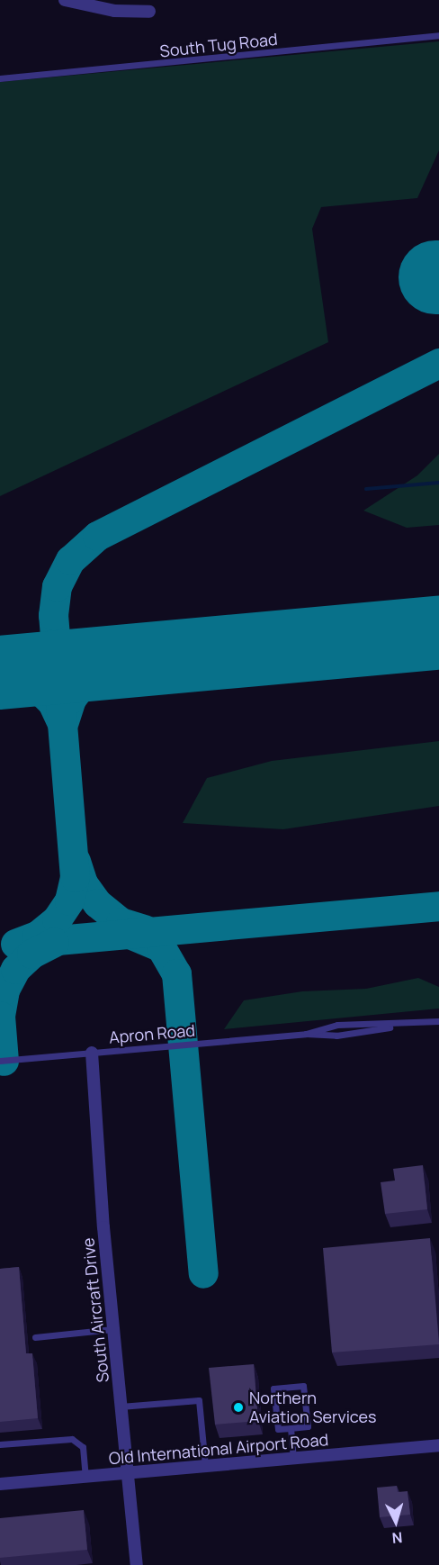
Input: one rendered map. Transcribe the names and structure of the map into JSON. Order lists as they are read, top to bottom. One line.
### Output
{"streets":{"street":["South Aircraft Drive","Old International Airport Road"],"lane":["South Tug Road","Apron Road"]},"crossings":[["Apron Road","South Aircraft Drive"],["South Aircraft Drive","Old International Airport Road"]],"places":["Northern Aviation Services"],"north":"bottom"}
